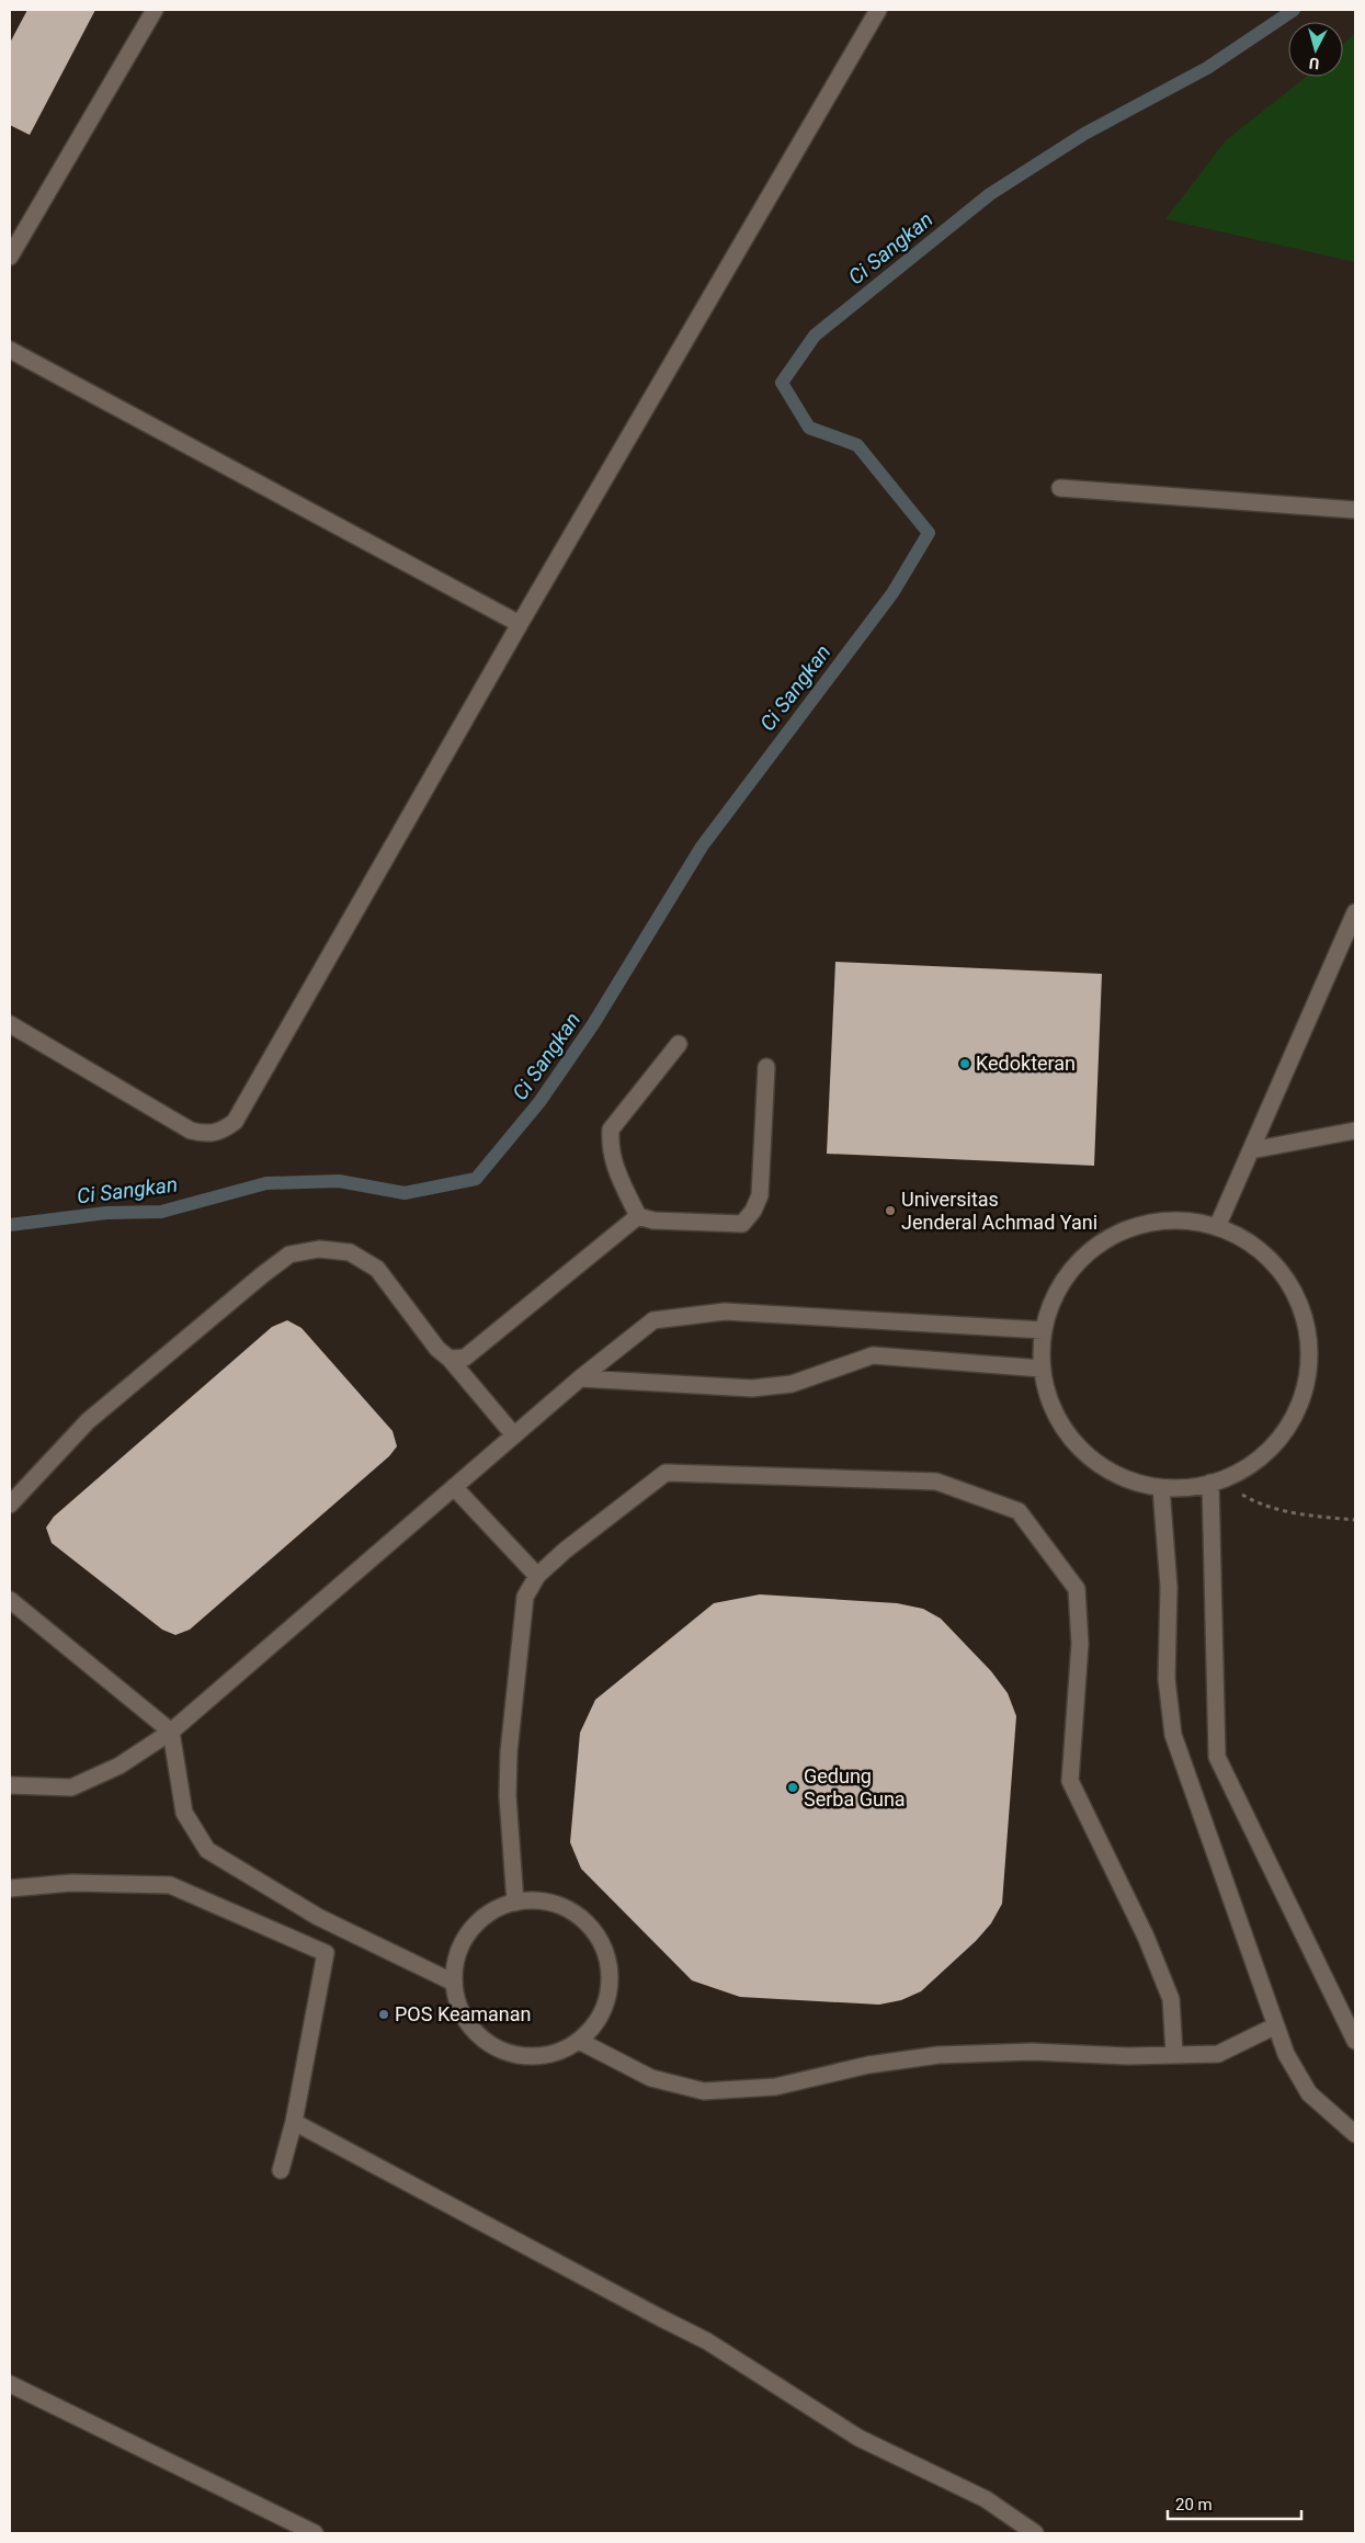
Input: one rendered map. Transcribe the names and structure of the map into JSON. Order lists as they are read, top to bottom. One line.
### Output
{"water":["Ci Sangkan"],"places":["Kedokteran","Universitas Jenderal Achmad Yani","Gedung Serba Guna","POS Keamanan"],"scale_bar":"20 m","north":"bottom"}
